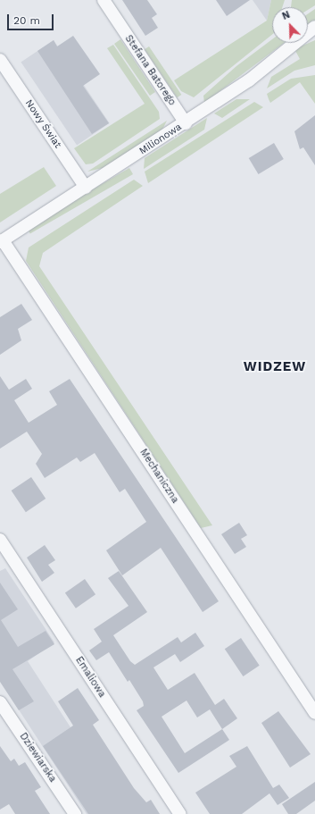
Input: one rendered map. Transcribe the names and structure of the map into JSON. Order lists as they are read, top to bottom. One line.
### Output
{"streets":{"street":["Stefana Batorego","Nowy Świat","Milionowa","Mechaniczna","Emaliowa","Dziewiarska"]},"crossings":[["Stefana Batorego","Milionowa"],["Nowy Świat","Milionowa"],["Milionowa","Mechaniczna"]],"districts":["WIDZEW"],"scale_bar":"20 m","north":"top left"}
